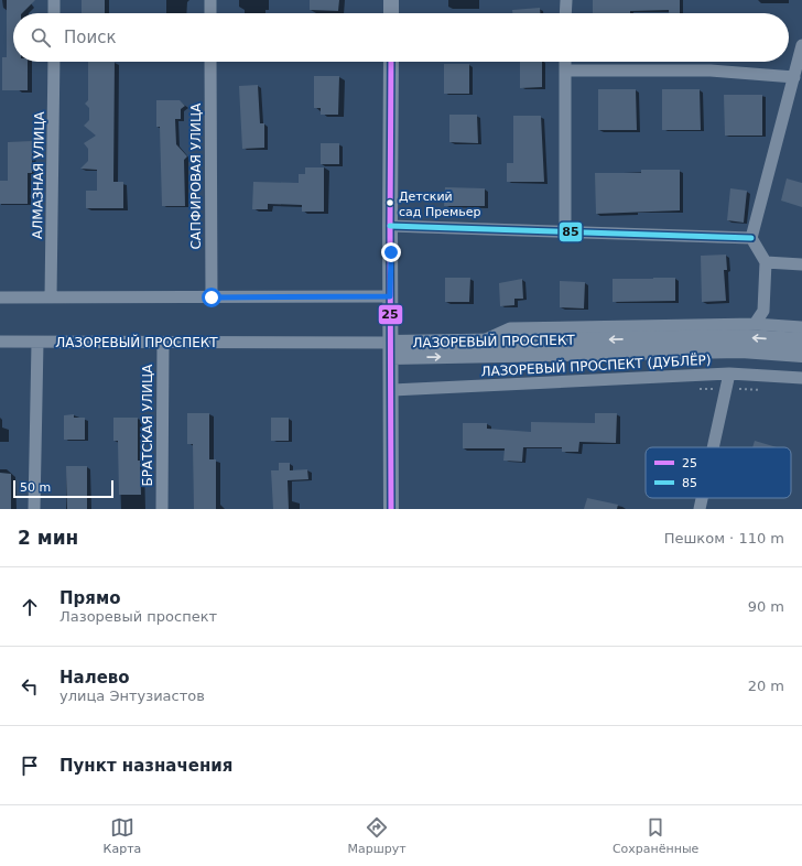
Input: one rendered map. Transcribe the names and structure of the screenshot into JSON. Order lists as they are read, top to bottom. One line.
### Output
{"streets":{"street":["АЛМАЗНАЯ УЛИЦА","САПФИРОВАЯ УЛИЦА","ЛАЗОРЕВЫЙ ПРОСПЕКТ","ЛАЗОРЕВЫЙ ПРОСПЕКТ (ДУБЛЁР)","БРАТСКАЯ УЛИЦА"]},"crossings":[["ЛАЗОРЕВЫЙ ПРОСПЕКТ","БРАТСКАЯ УЛИЦА"]],"places":["Детский сад Премьер"],"lines":["transit line 25","transit line 85"],"legend":["25","85"],"scale_bar":"50 m","page":{"search":"Поиск","scale":"50 m","heading":["2 мин","Пешком · 110 m"],"list":[["Прямо","Лазоревый проспект","90 m"],["Налево","улица Энтузиастов","20 m"],"Пункт назначения"],"nav":["Карта","Маршрут","Сохранённые"]}}
